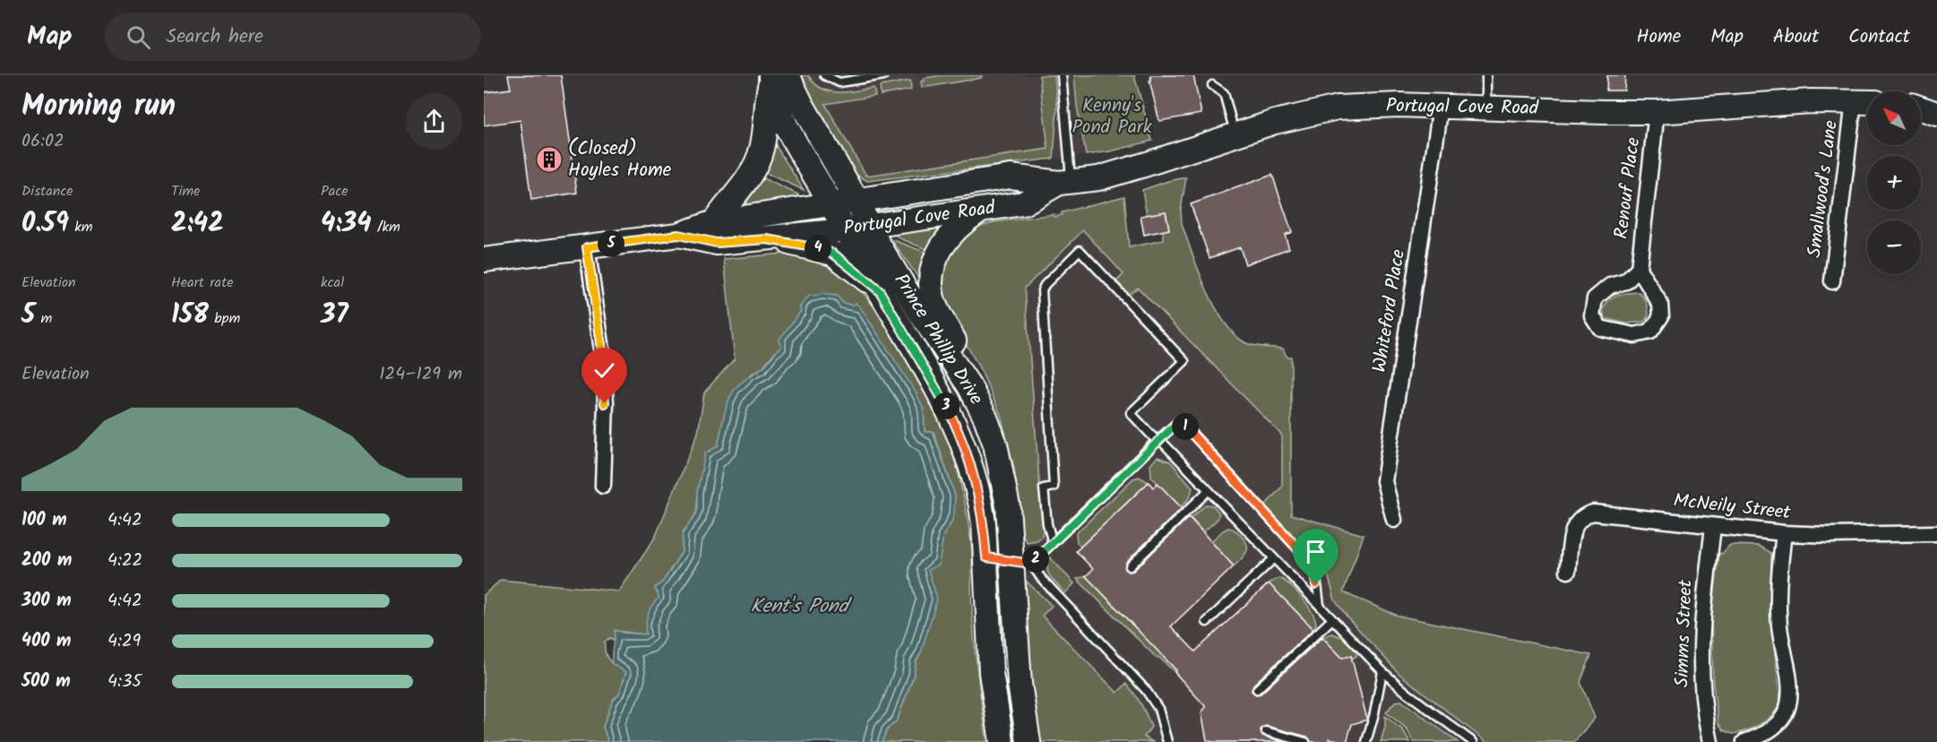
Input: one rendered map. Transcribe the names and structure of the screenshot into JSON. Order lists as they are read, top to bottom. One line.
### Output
{"streets":{"main road":["Portugal Cove Road","Prince Phillip Drive"],"street":["Renouf Place","Smallwood's Lane","Whiteford Place","McNeily Street","Simms Street"]},"crossings":[["Portugal Cove Road","Renouf Place"],["Portugal Cove Road","Smallwood's Lane"],["Portugal Cove Road","Whiteford Place"],["Portugal Cove Road","Prince Phillip Drive"],["McNeily Street","Simms Street"]],"water":["Kent's Pond"],"parks":["Kenny's Pond Park"],"places":{"building":["(Closed) Hoyles Home"]},"north":"top left","page":{"header":"Map","search":"Search here","nav":["Home","Map","About","Contact"],"heading":["Morning run","06:02"],"map_buttons":["+","−"],"stats":[["Distance","0.59 km"],["Time","2:42"],["Pace","4:34 /km"],["Elevation","5 m"],["Heart rate","158 bpm"],["kcal","37"]],"pins":["5","4","3","1","2"],"chart":["Elevation","124–129 m"],"list":[{"name":"100 m","note":"4:42"},{"name":"200 m","note":"4:22"},{"name":"300 m","note":"4:42"},{"name":"400 m","note":"4:29"},{"name":"500 m","note":"4:35"}]}}
